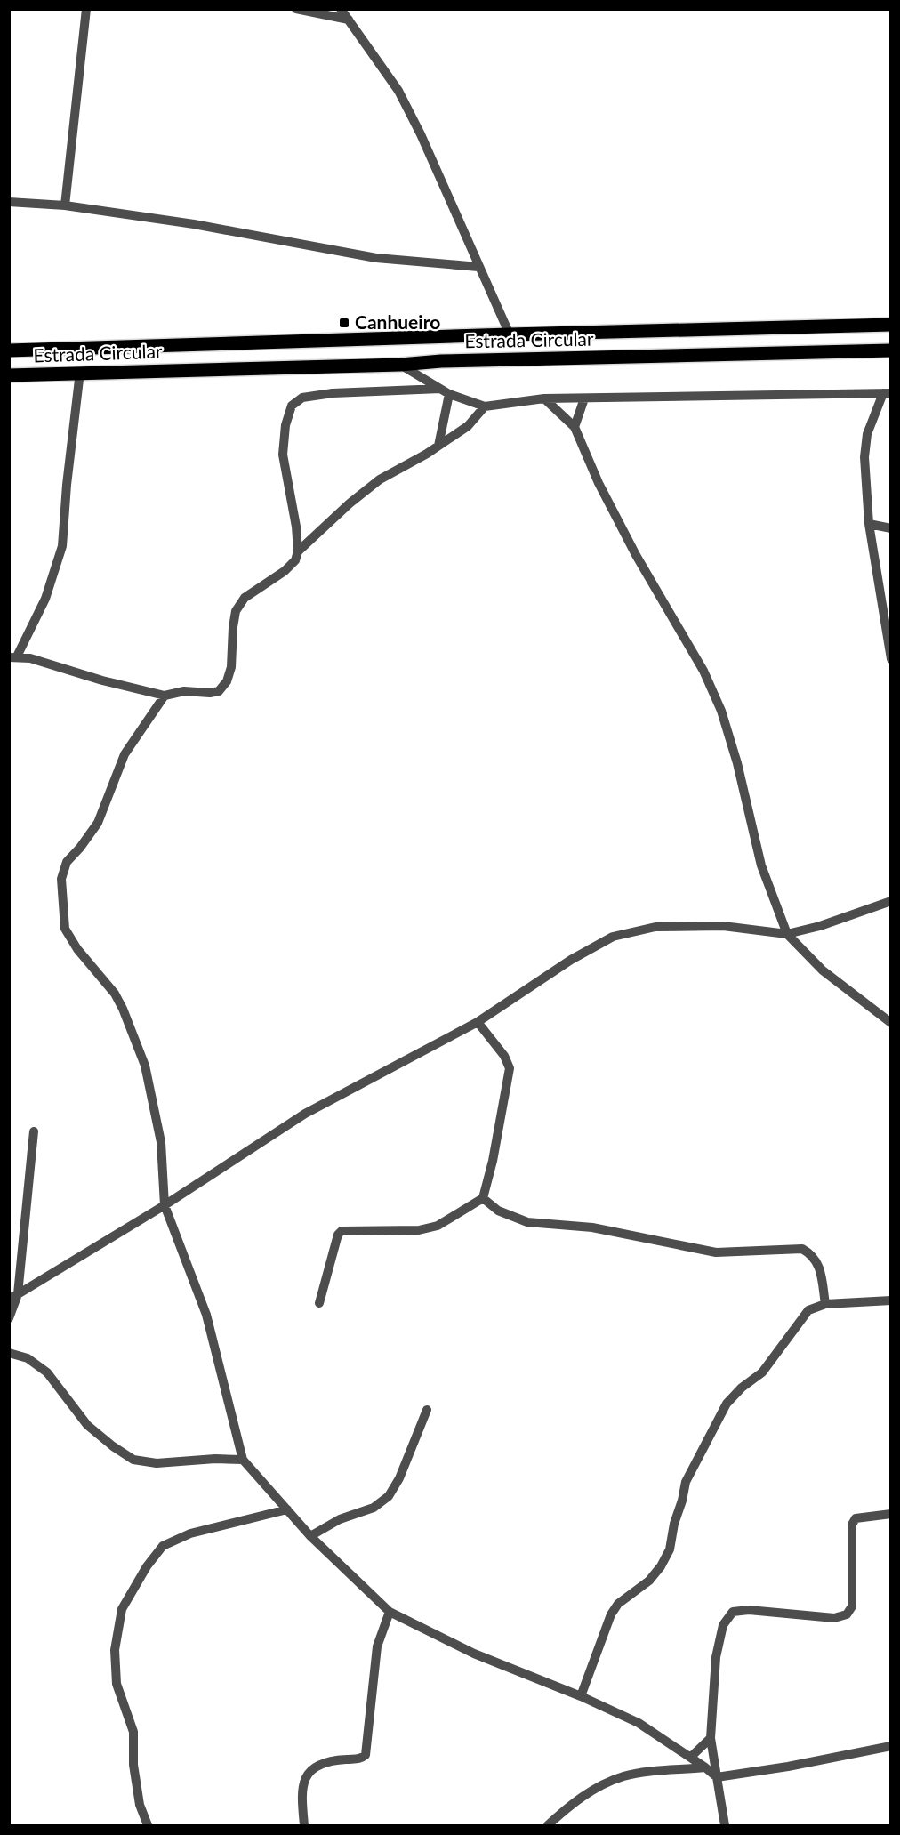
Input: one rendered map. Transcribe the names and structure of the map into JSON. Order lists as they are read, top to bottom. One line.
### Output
{"streets":{"main road":["Estrada Circular"]},"places":{"transit":["Canhueiro"]}}
